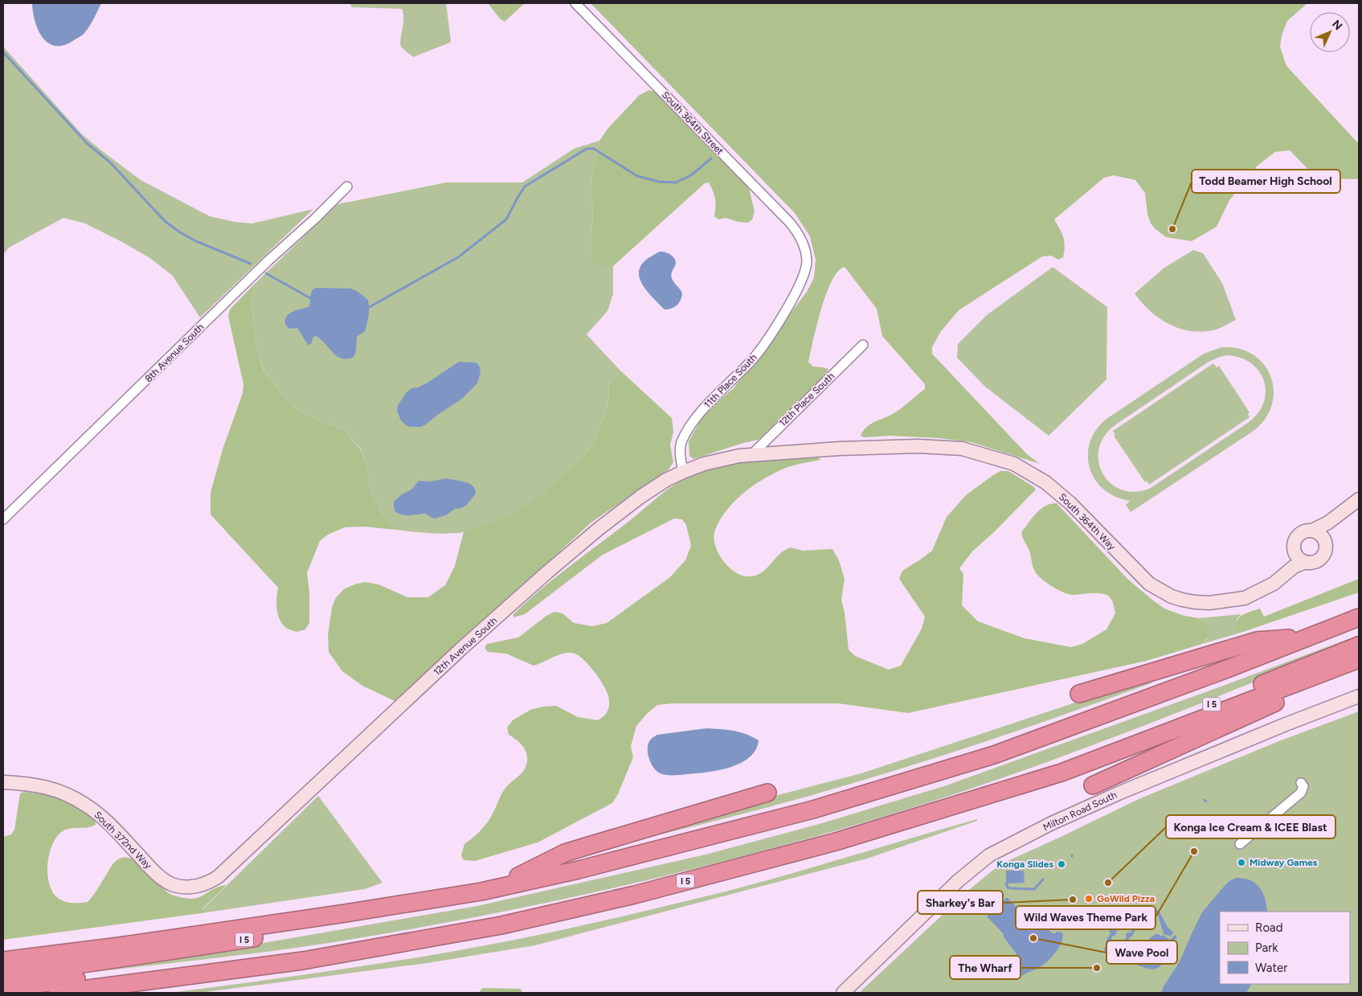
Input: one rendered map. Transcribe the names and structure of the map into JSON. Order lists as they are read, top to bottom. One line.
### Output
{"streets":{"highway":["I 5"],"street":["South 364th Street","8th Avenue South","11th Place South","12th Place South","South 364th Way","12th Avenue South","Milton Road South","South 372nd Way"]},"crossings":[["South 364th Street","11th Place South"],["11th Place South","12th Avenue South"],["12th Place South","South 364th Way"],["12th Place South","12th Avenue South"],["South 364th Way","12th Avenue South"],["12th Avenue South","South 372nd Way"]],"places":["Todd Beamer High School","Wild Waves Theme Park","Midway Games","Konga Slides","Konga Ice Cream & ICEE Blast","GoWild Pizza","Sharkey's Bar","Wave Pool","The Wharf"],"legend":["Road","Park","Water"],"north":"top right"}
